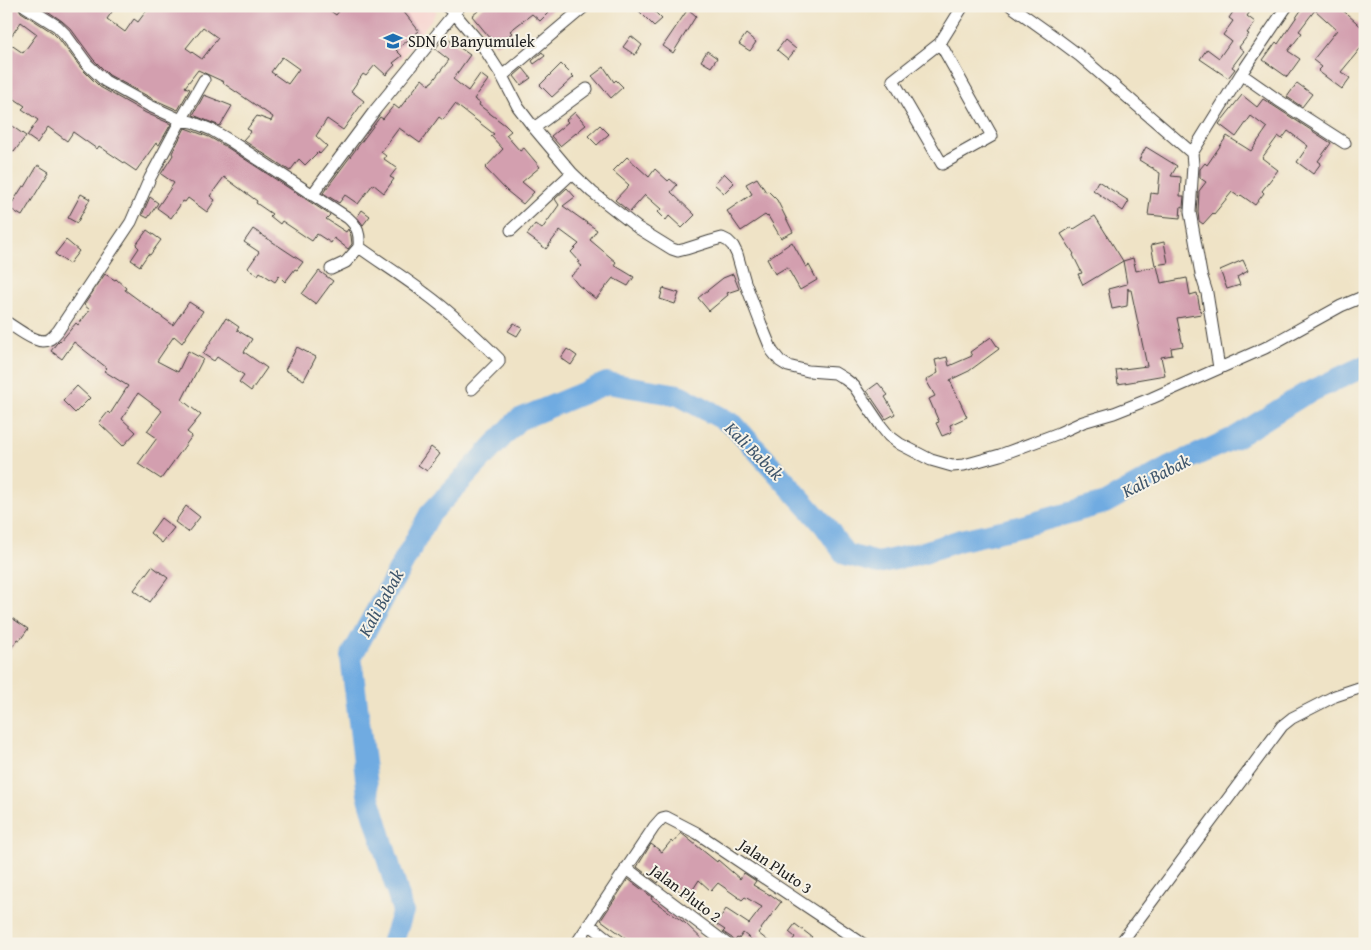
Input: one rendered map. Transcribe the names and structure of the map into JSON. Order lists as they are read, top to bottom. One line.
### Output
{"streets":{"street":["Jalan Pluto 3","Jalan Pluto 2"]},"crossings":[["Jalan Pluto 3","Jalan Pluto 2"]],"water":["Kali Babak"],"places":{"school or university":["SDN 6 Banyumulek"]}}
